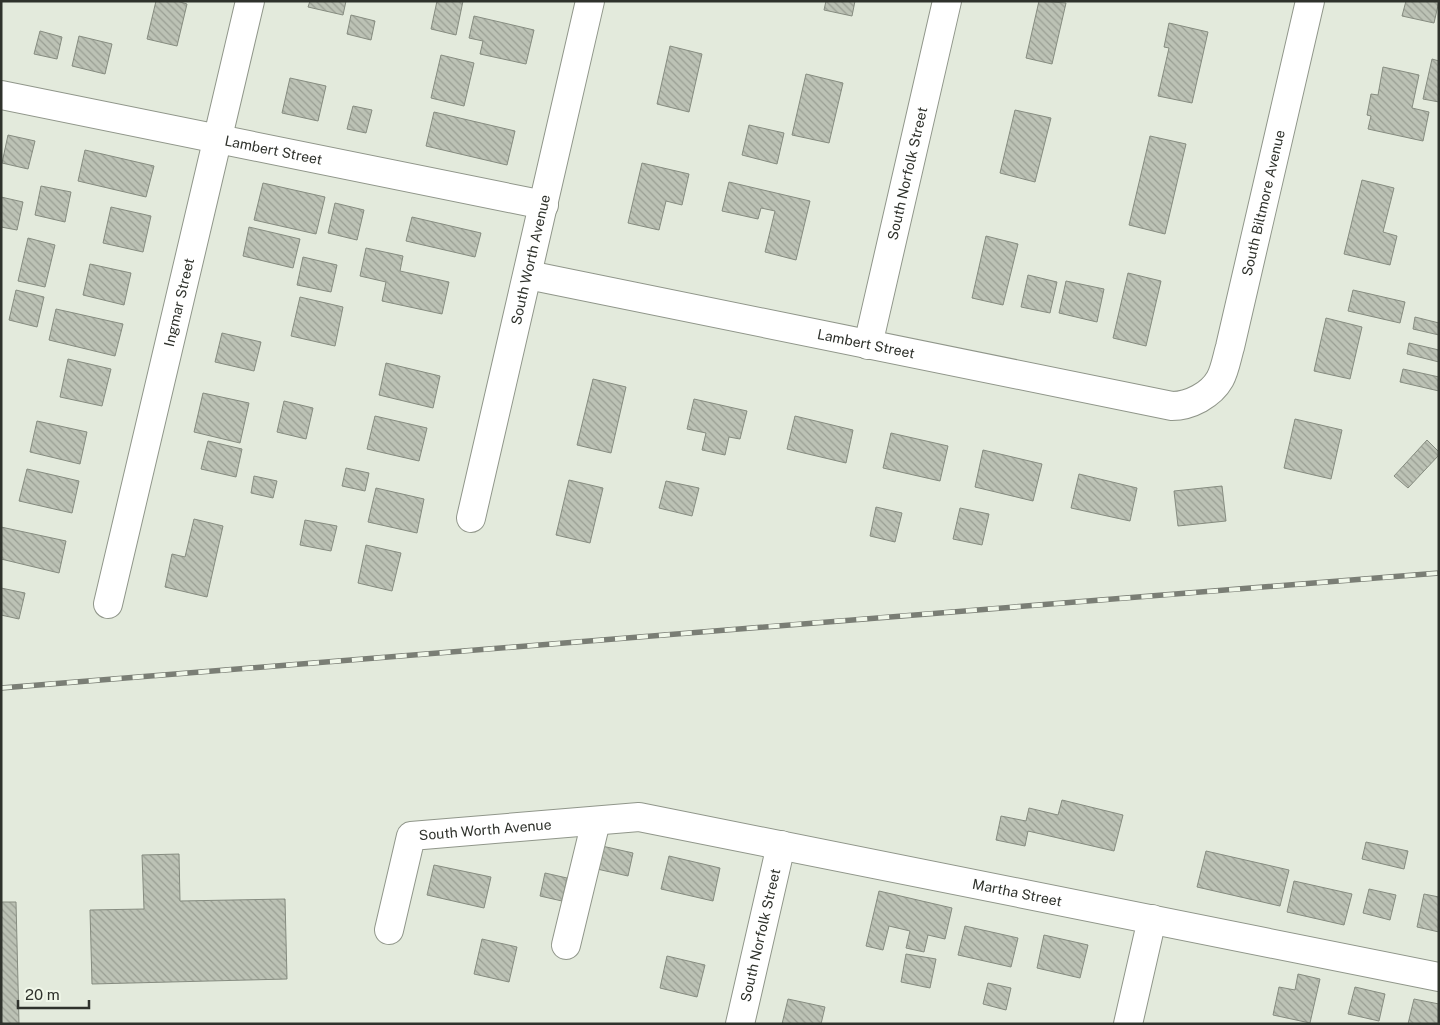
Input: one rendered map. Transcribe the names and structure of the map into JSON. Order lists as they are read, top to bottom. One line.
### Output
{"streets":{"street":["Lambert Street","South Norfolk Street","South Biltmore Avenue","South Worth Avenue","Ingmar Street","Martha Street"]},"crossings":[["Lambert Street","South Norfolk Street"],["Lambert Street","South Biltmore Avenue"],["Lambert Street","South Worth Avenue"],["Lambert Street","Ingmar Street"],["South Norfolk Street","Martha Street"],["South Worth Avenue","Martha Street"]],"scale_bar":"20 m"}
